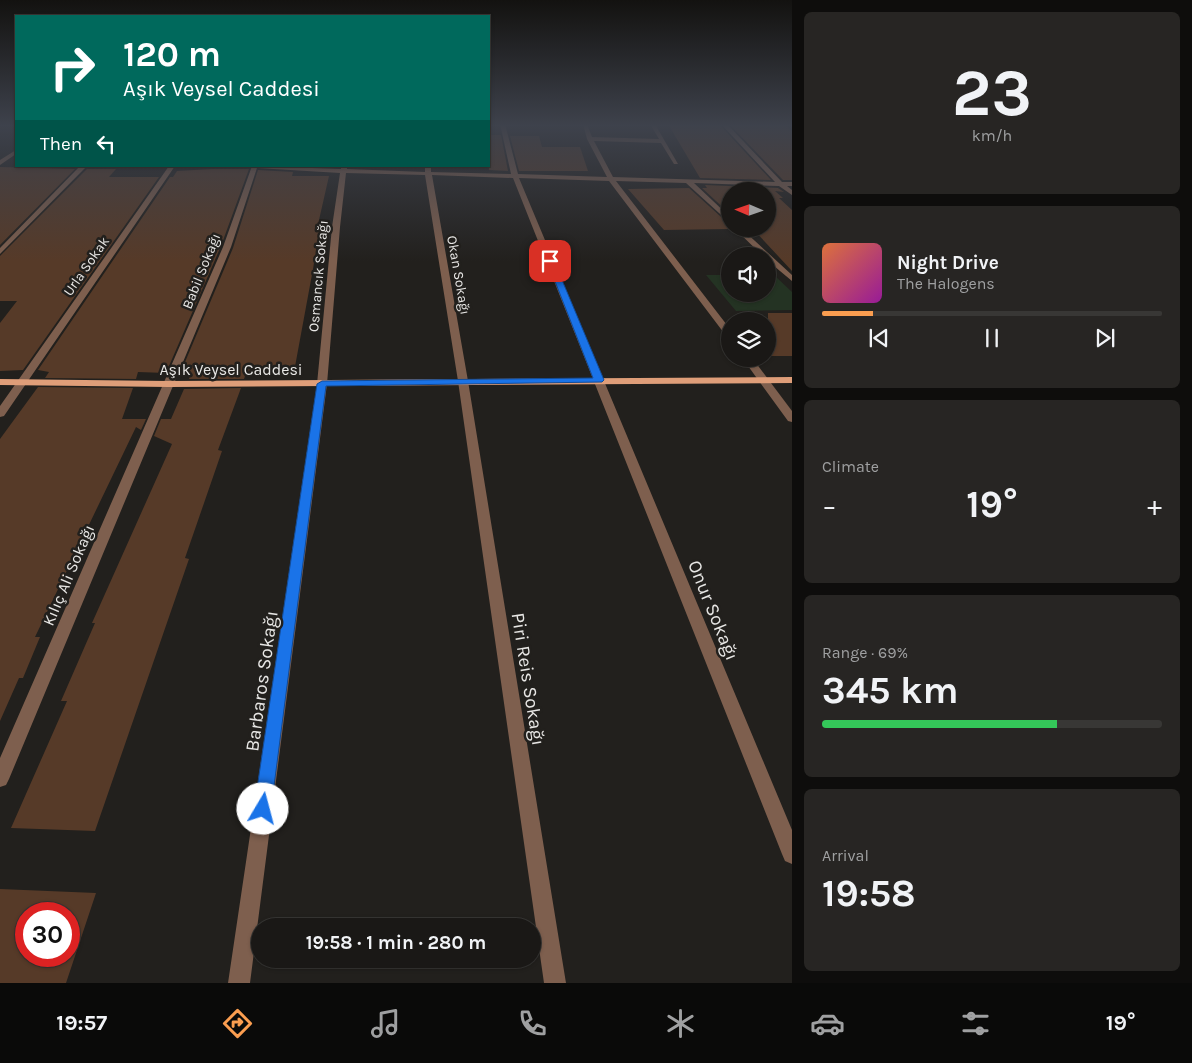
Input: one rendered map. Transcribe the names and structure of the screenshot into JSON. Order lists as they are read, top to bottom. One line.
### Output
{"streets":{"main road":["Aşık Veysel Caddesi"],"street":["Urla Sokak","Babil Sokağı","Okan Sokağı","Osmancık Sokağı","Kılıç Ali Sokağı","Onur Sokağı","Piri Reis Sokağı","Barbaros Sokağı"]},"crossings":[["Urla Sokak","Aşık Veysel Caddesi"],["Babil Sokağı","Aşık Veysel Caddesi"],["Babil Sokağı","Kılıç Ali Sokağı"],["Okan Sokağı","Aşık Veysel Caddesi"],["Okan Sokağı","Piri Reis Sokağı"],["Osmancık Sokağı","Aşık Veysel Caddesi"],["Osmancık Sokağı","Barbaros Sokağı"],["Aşık Veysel Caddesi","Kılıç Ali Sokağı"],["Aşık Veysel Caddesi","Onur Sokağı"],["Aşık Veysel Caddesi","Piri Reis Sokağı"],["Aşık Veysel Caddesi","Barbaros Sokağı"]],"north":"left","page":{"tile":[["23","km/h"],"Climate",["Range · 69%","345 km"],["Arrival","19:58"]],"turn":["120 m","Aşık Veysel Caddesi"],"then":"Then","song":["Night Drive","The Halogens"],"heat":["−","19°","+"],"limit":"30","trip":"19:58 · 1 min · 280 m","tabs":["19:57","19°"]}}
